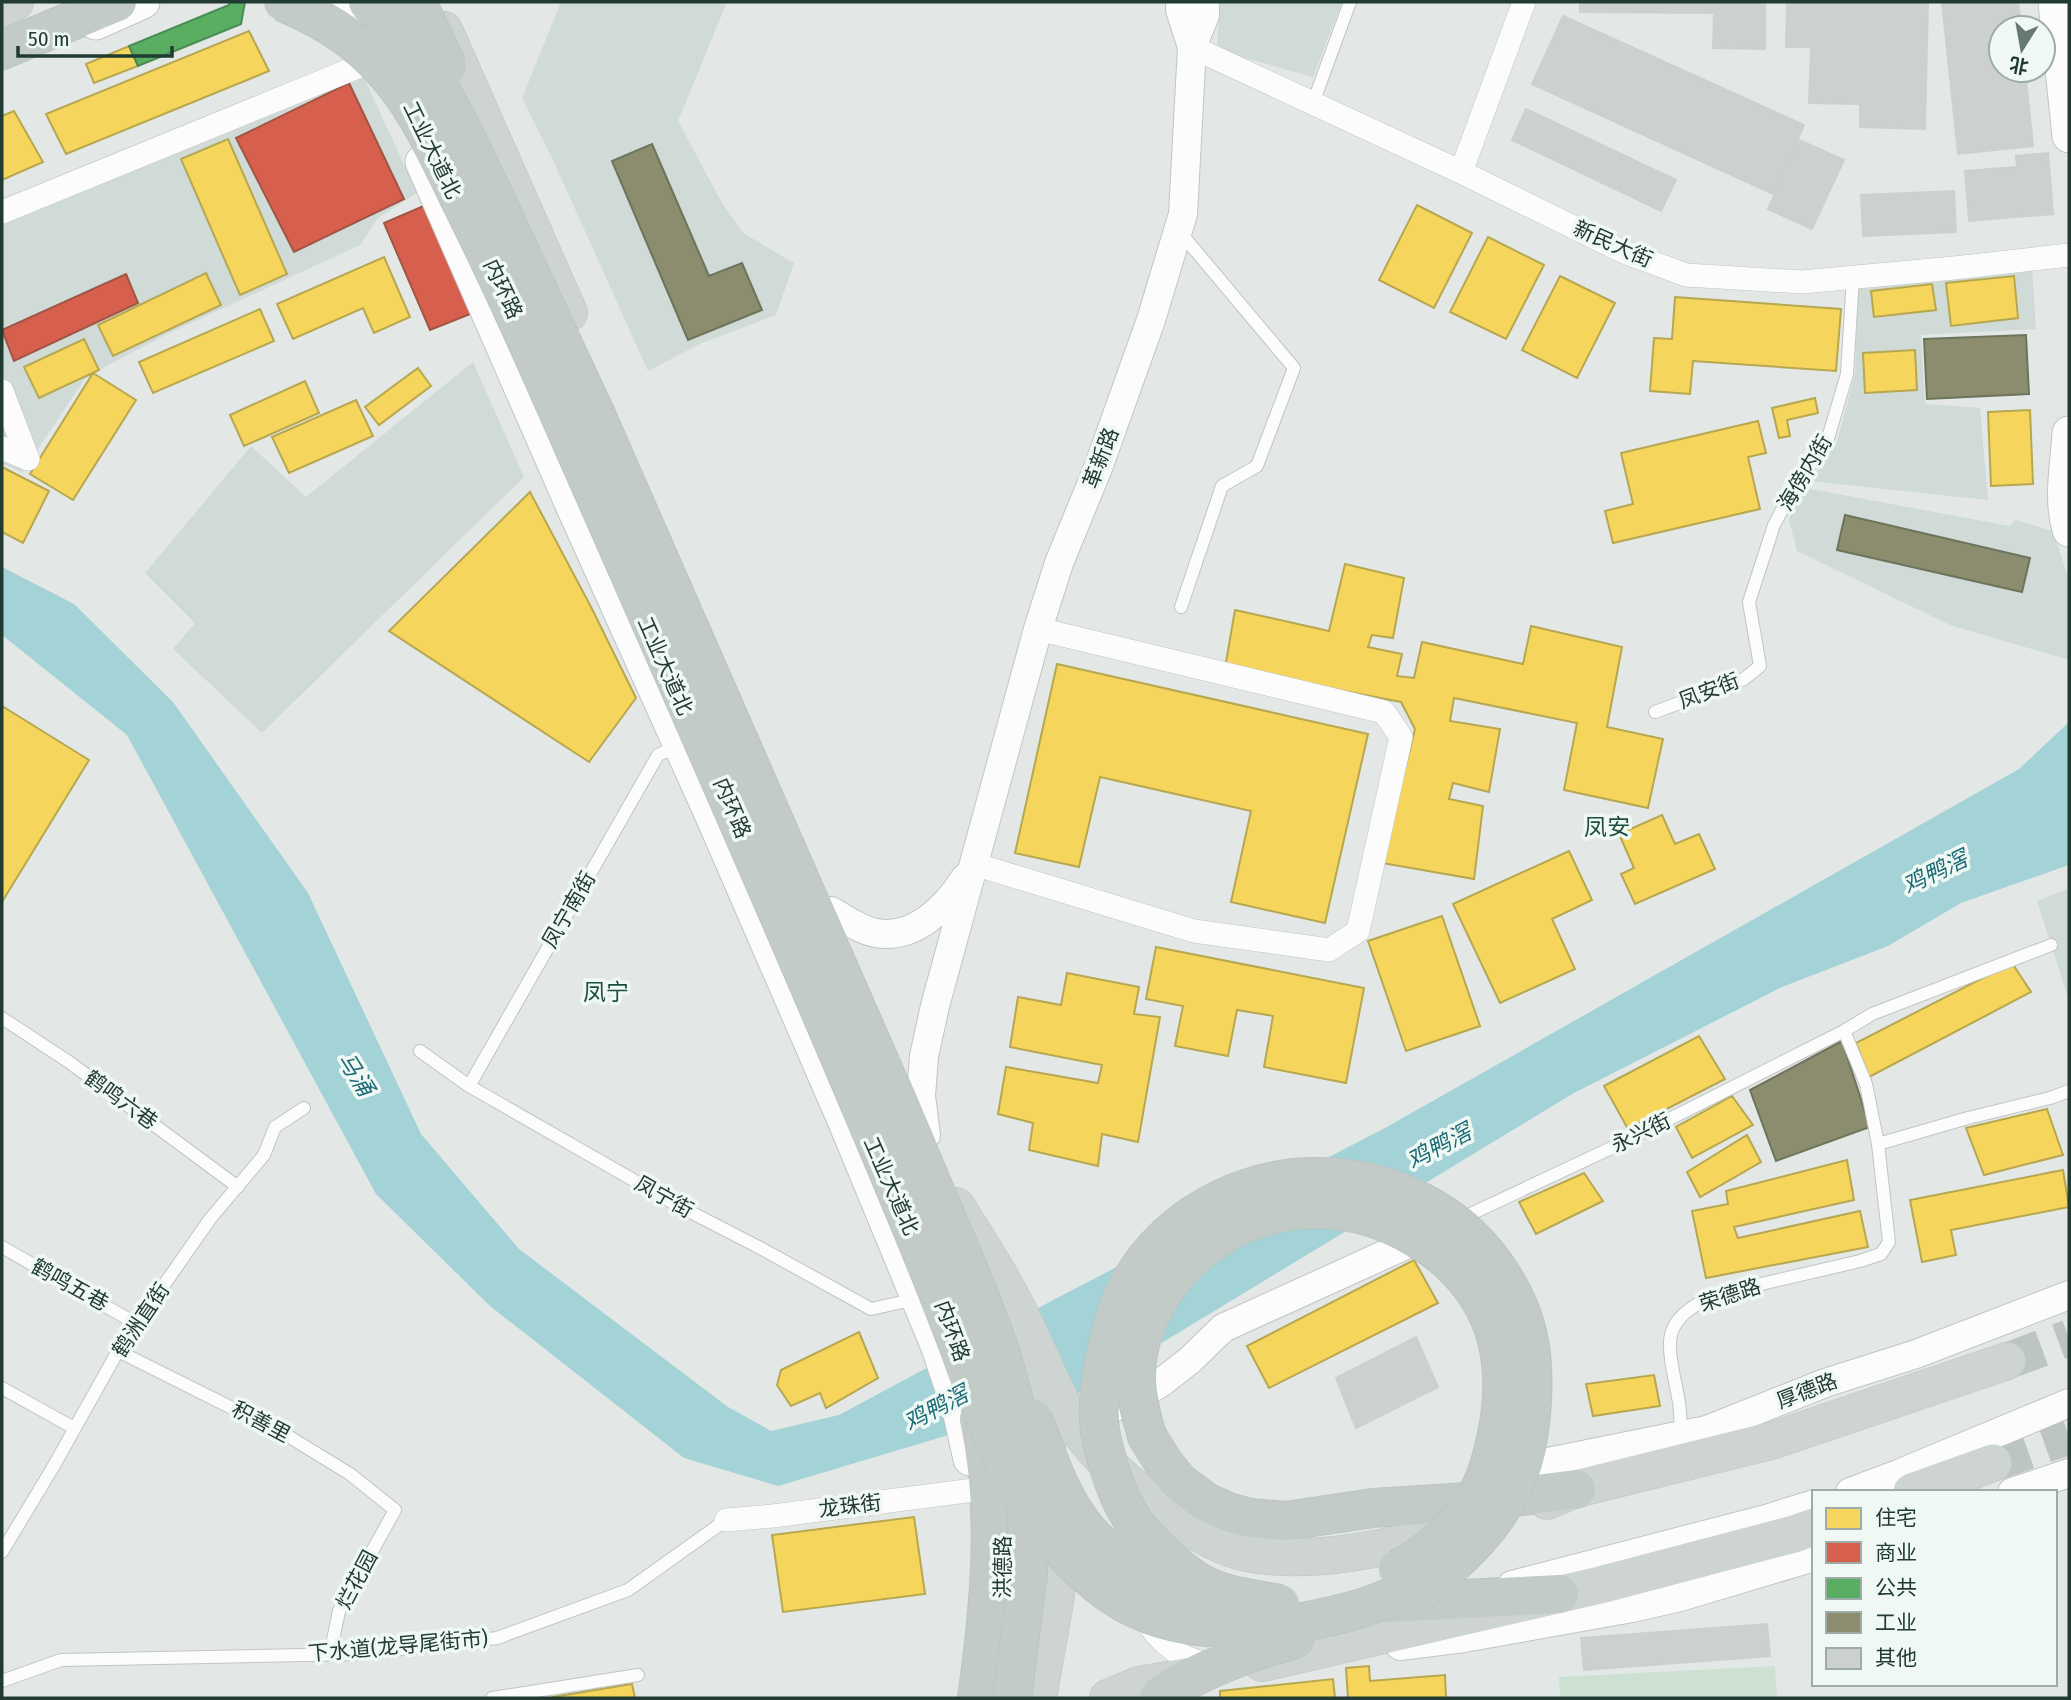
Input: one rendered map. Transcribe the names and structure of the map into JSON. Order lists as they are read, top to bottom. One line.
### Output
{"streets":{"highway":["内环路"],"main road":["工业大道北","洪德路"],"street":["新民大街","革新路","厚德路","龙珠街"],"lane":["海傍内街","凤安街","凤宁南街","鹤鸣六巷","永兴街","凤宁街","鹤鸣五巷","荣德路","鹤洲直街","积善里","烂花园","下水道(龙导尾街市)"]},"crossings":[["工业大道北","内环路"],["工业大道北","革新路"],["工业大道北","凤宁南街"],["工业大道北","洪德路"],["新民大街","革新路"],["新民大街","海傍内街"],["内环路","洪德路"],["海傍内街","凤安街"],["凤宁南街","凤宁街"],["鹤鸣六巷","鹤洲直街"],["鹤鸣五巷","鹤洲直街"],["荣德路","厚德路"],["鹤洲直街","积善里"],["积善里","烂花园"],["龙珠街","下水道(龙导尾街市)"],["烂花园","下水道(龙导尾街市)"]],"districts":["凤安","凤宁"],"water":["鸡鸭滘","马涌"],"legend":["住宅","商业","公共","工业","其他"],"scale_bar":"50 m","north":"bottom"}
